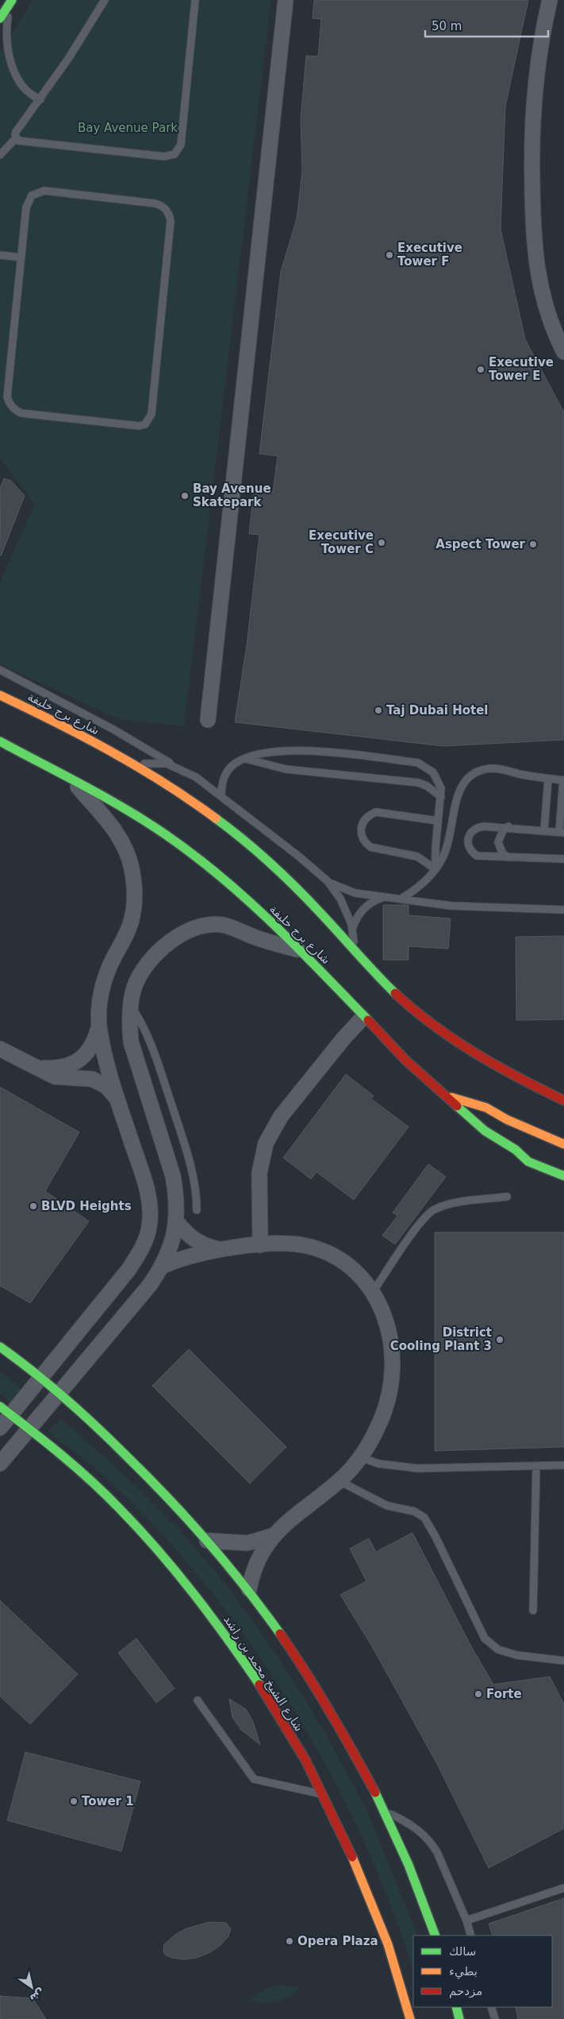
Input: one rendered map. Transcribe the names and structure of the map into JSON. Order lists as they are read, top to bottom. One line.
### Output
{"streets":{"street":["شارع برج خليفة","شارع الشيخ محمد بن راشد"]},"parks":["Bay Avenue Park"],"places":["Executive Tower F","Executive Tower E","Bay Avenue Skatepark","Executive Tower C","Aspect Tower","Taj Dubai Hotel","BLVD Heights","District Cooling Plant 3","Forte","Tower 1","Opera Plaza"],"legend":["سالك","بطيء","مزدحم"],"scale_bar":"50 m","north":"bottom right"}
